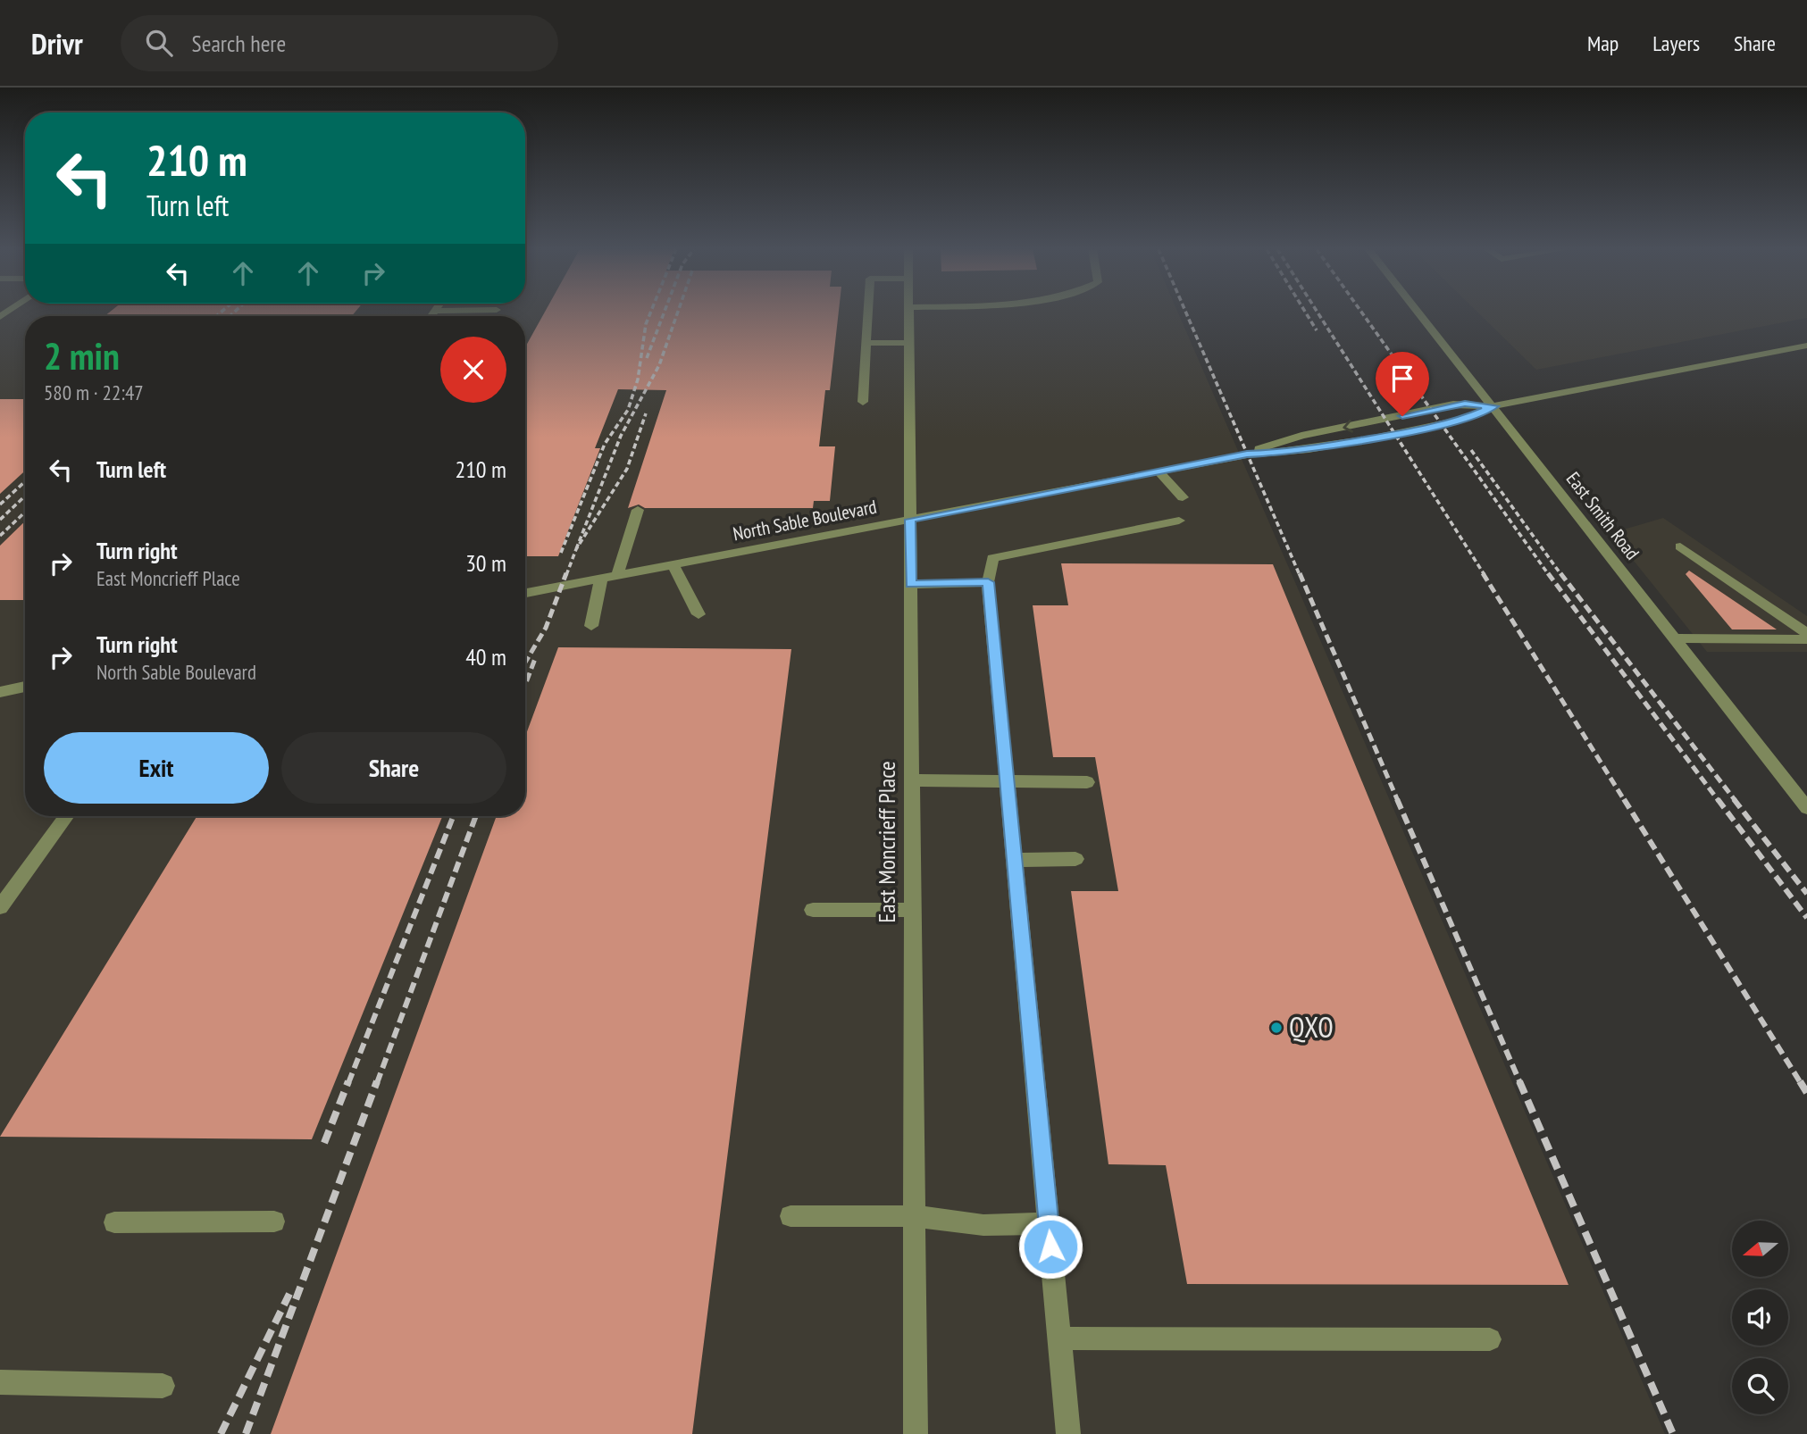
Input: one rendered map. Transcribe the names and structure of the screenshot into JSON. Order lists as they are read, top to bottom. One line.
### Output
{"streets":{"street":["East Smith Road","North Sable Boulevard","East Moncrieff Place"]},"crossings":[["East Smith Road","North Sable Boulevard"],["North Sable Boulevard","East Moncrieff Place"]],"places":["QXO"],"north":"left","page":{"header":"Drivr","search":"Search here","nav":["Map","Layers","Share"],"turn":["210 m","Turn left"],"heading":["2 min","580 m · 22:47"],"list":[{"name":"Turn left","value":"210 m"},{"name":"Turn right","note":"East Moncrieff Place","value":"30 m"},{"name":"Turn right","note":"North Sable Boulevard","value":"40 m"}],"buttons":["Exit","Share"]}}
